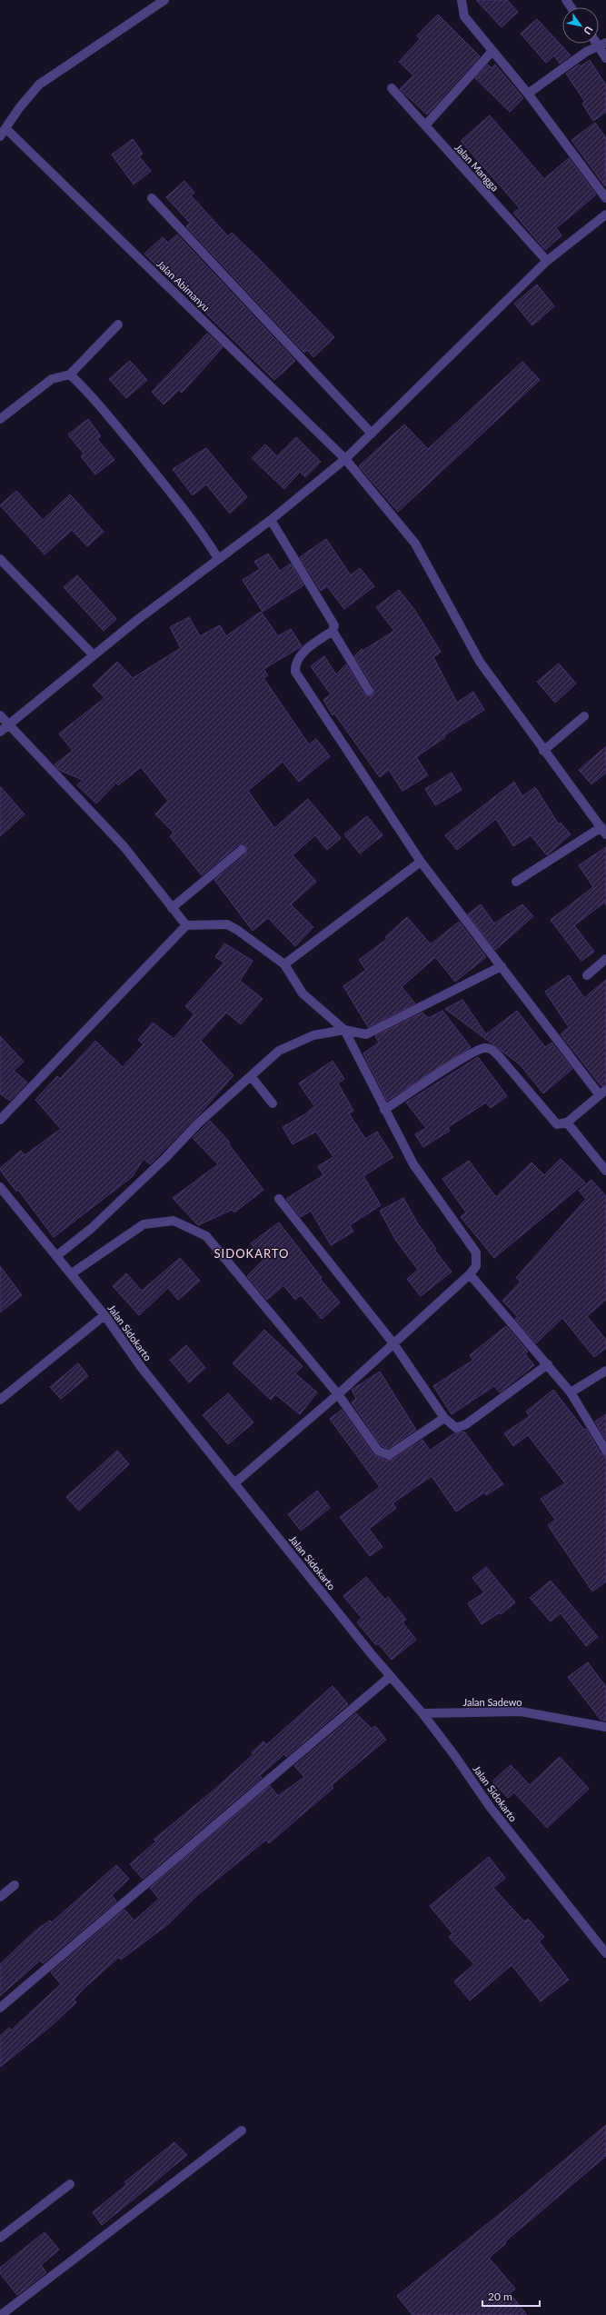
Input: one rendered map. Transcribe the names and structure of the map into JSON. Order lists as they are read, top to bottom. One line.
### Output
{"streets":{"street":["Jalan Mangga","Jalan Abimanyu","Jalan Sidokarto","Jalan Sadewo"]},"crossings":[["Jalan Sidokarto","Jalan Sadewo"]],"districts":["SIDOKARTO"],"scale_bar":"20 m","north":"bottom right"}
